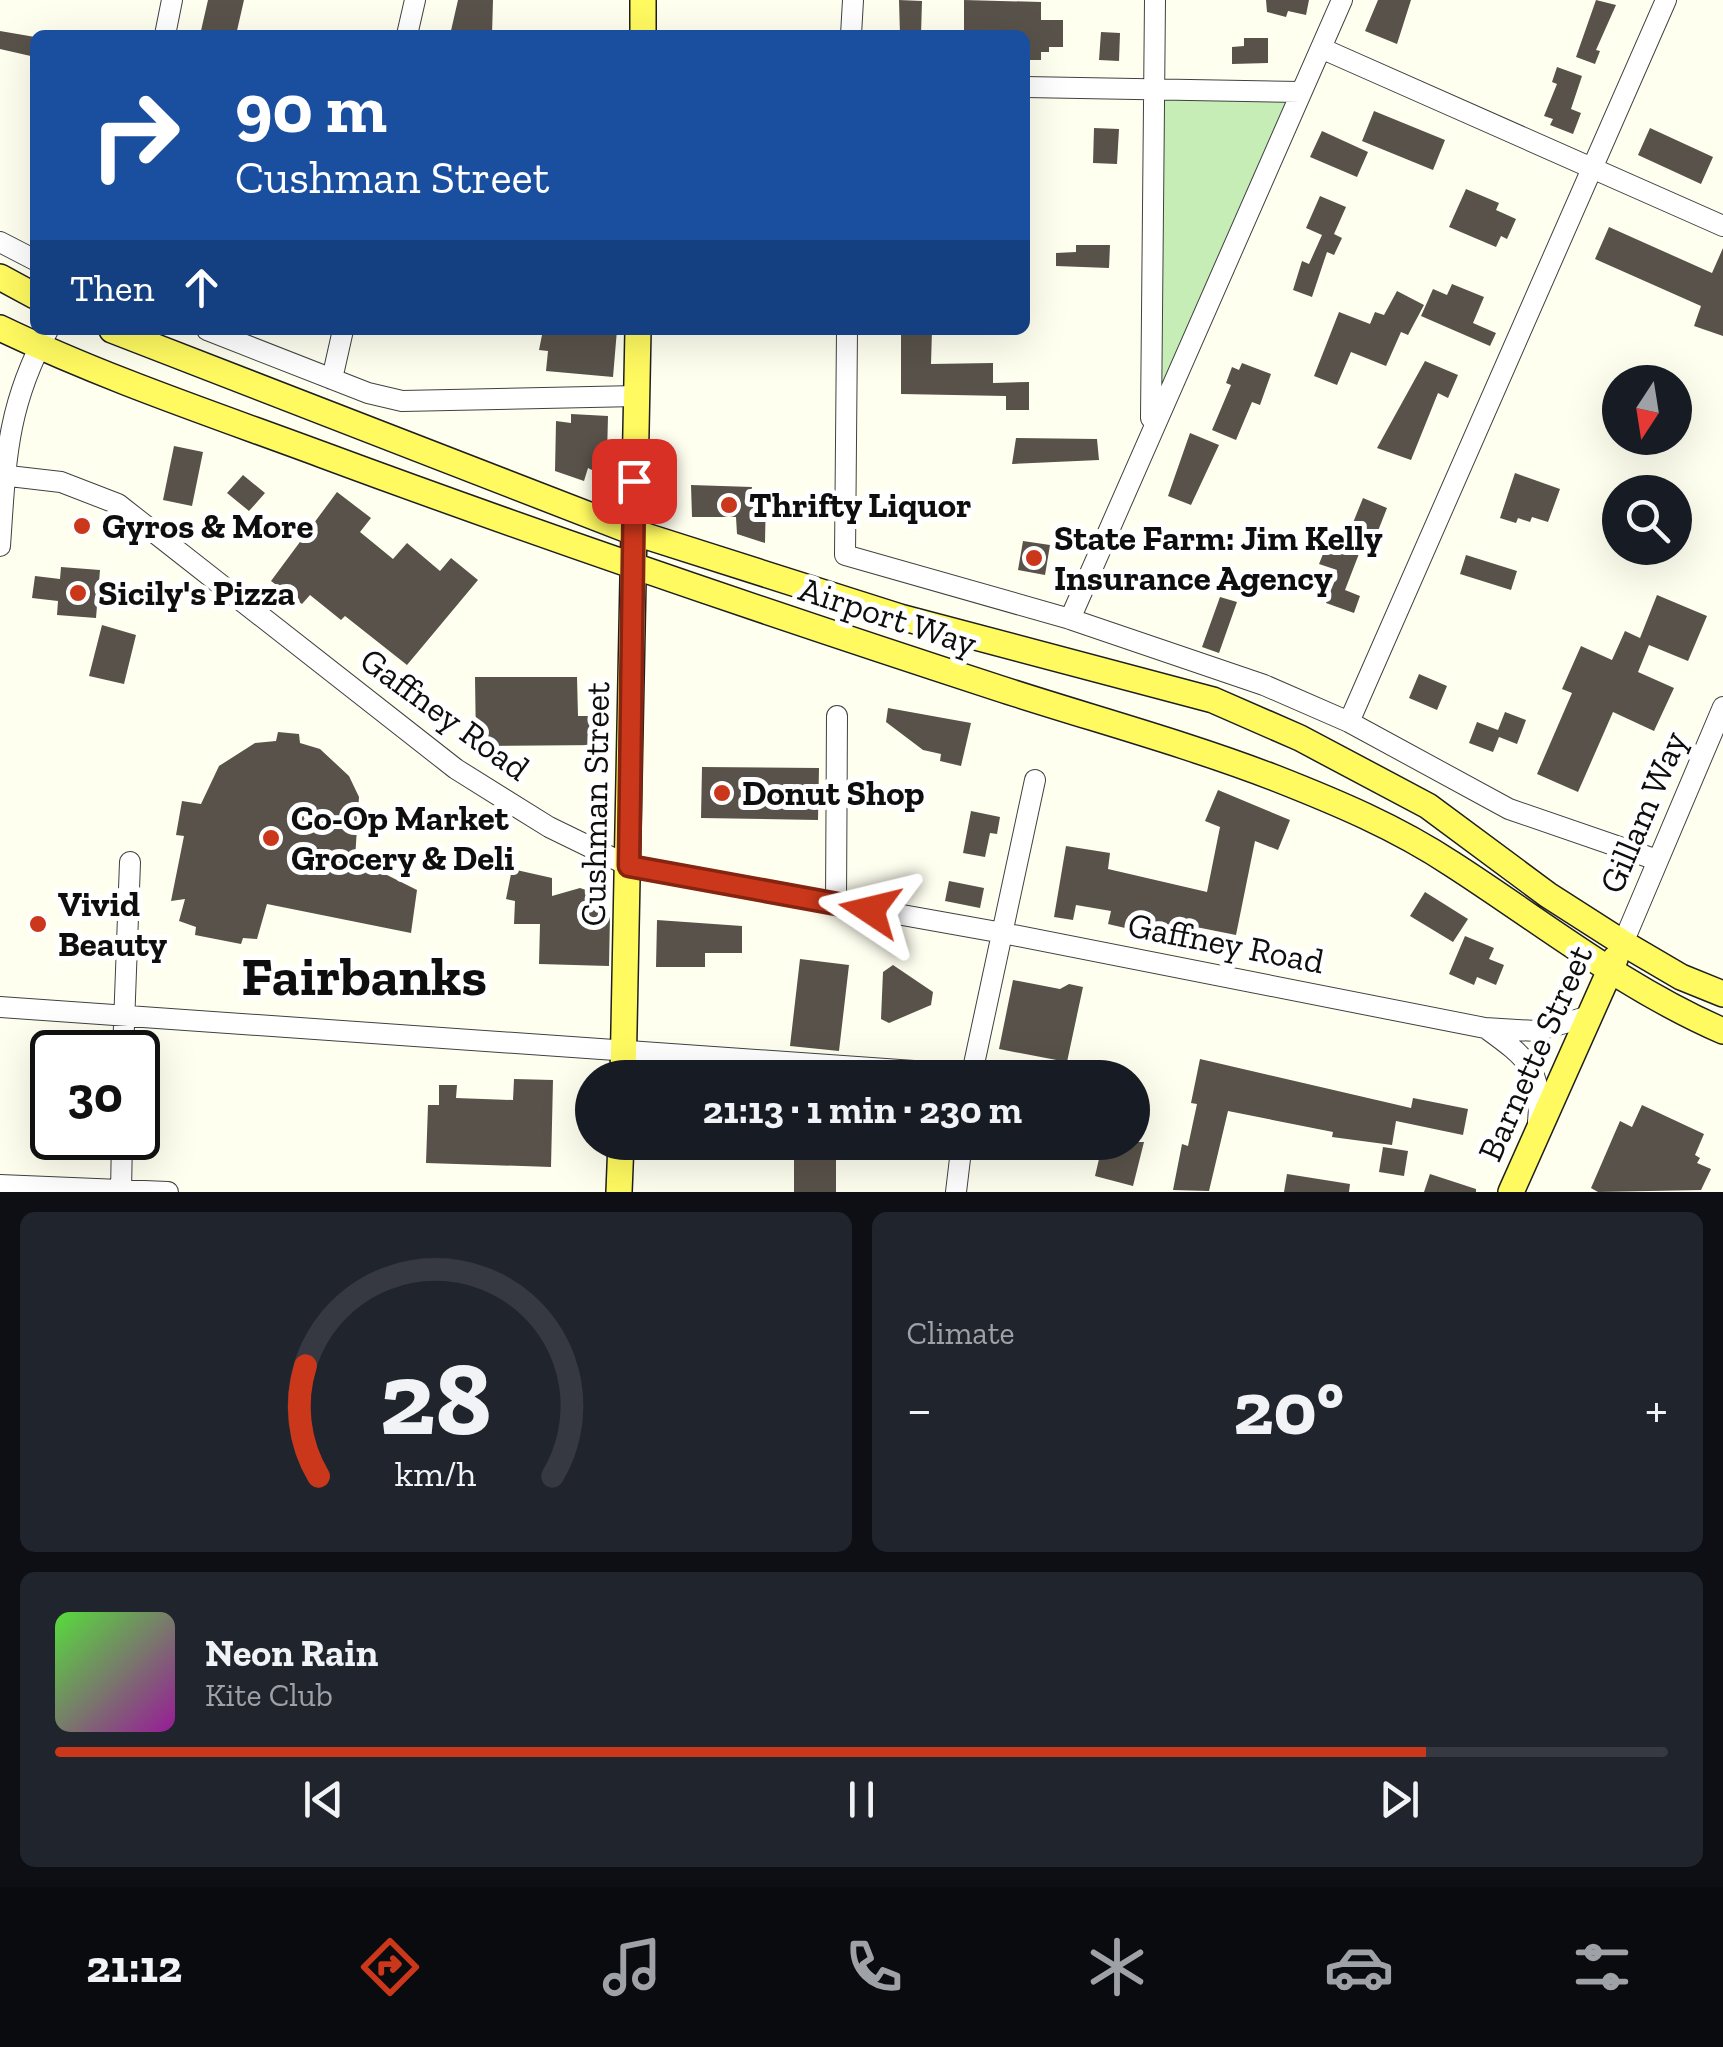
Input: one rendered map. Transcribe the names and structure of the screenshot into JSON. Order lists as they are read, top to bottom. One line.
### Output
{"streets":{"main road":["Airport Way","Cushman Street","Barnette Street"],"street":["Gaffney Road","Gillam Way"]},"crossings":[["Airport Way","Cushman Street"],["Airport Way","Gillam Way"],["Airport Way","Barnette Street"],["Gaffney Road","Cushman Street"],["Gaffney Road","Barnette Street"],["Gillam Way","Barnette Street"]],"districts":["Fairbanks"],"places":["Thrifty Liquor","Gyros & More","State Farm: Jim Kelly Insurance Agency","Sicily's Pizza","Donut Shop","Co-Op Market Grocery & Deli","Vivid Beauty"],"north":"bottom","page":{"turn":["90 m","Cushman Street"],"then":"Then","limit":"30","trip":"21:13 · 1 min · 230 m","tile":"Climate","heat":["−","20°","+"],"song":["Neon Rain","Kite Club"],"tabs":"21:12","gauge":["28","km/h"]}}
